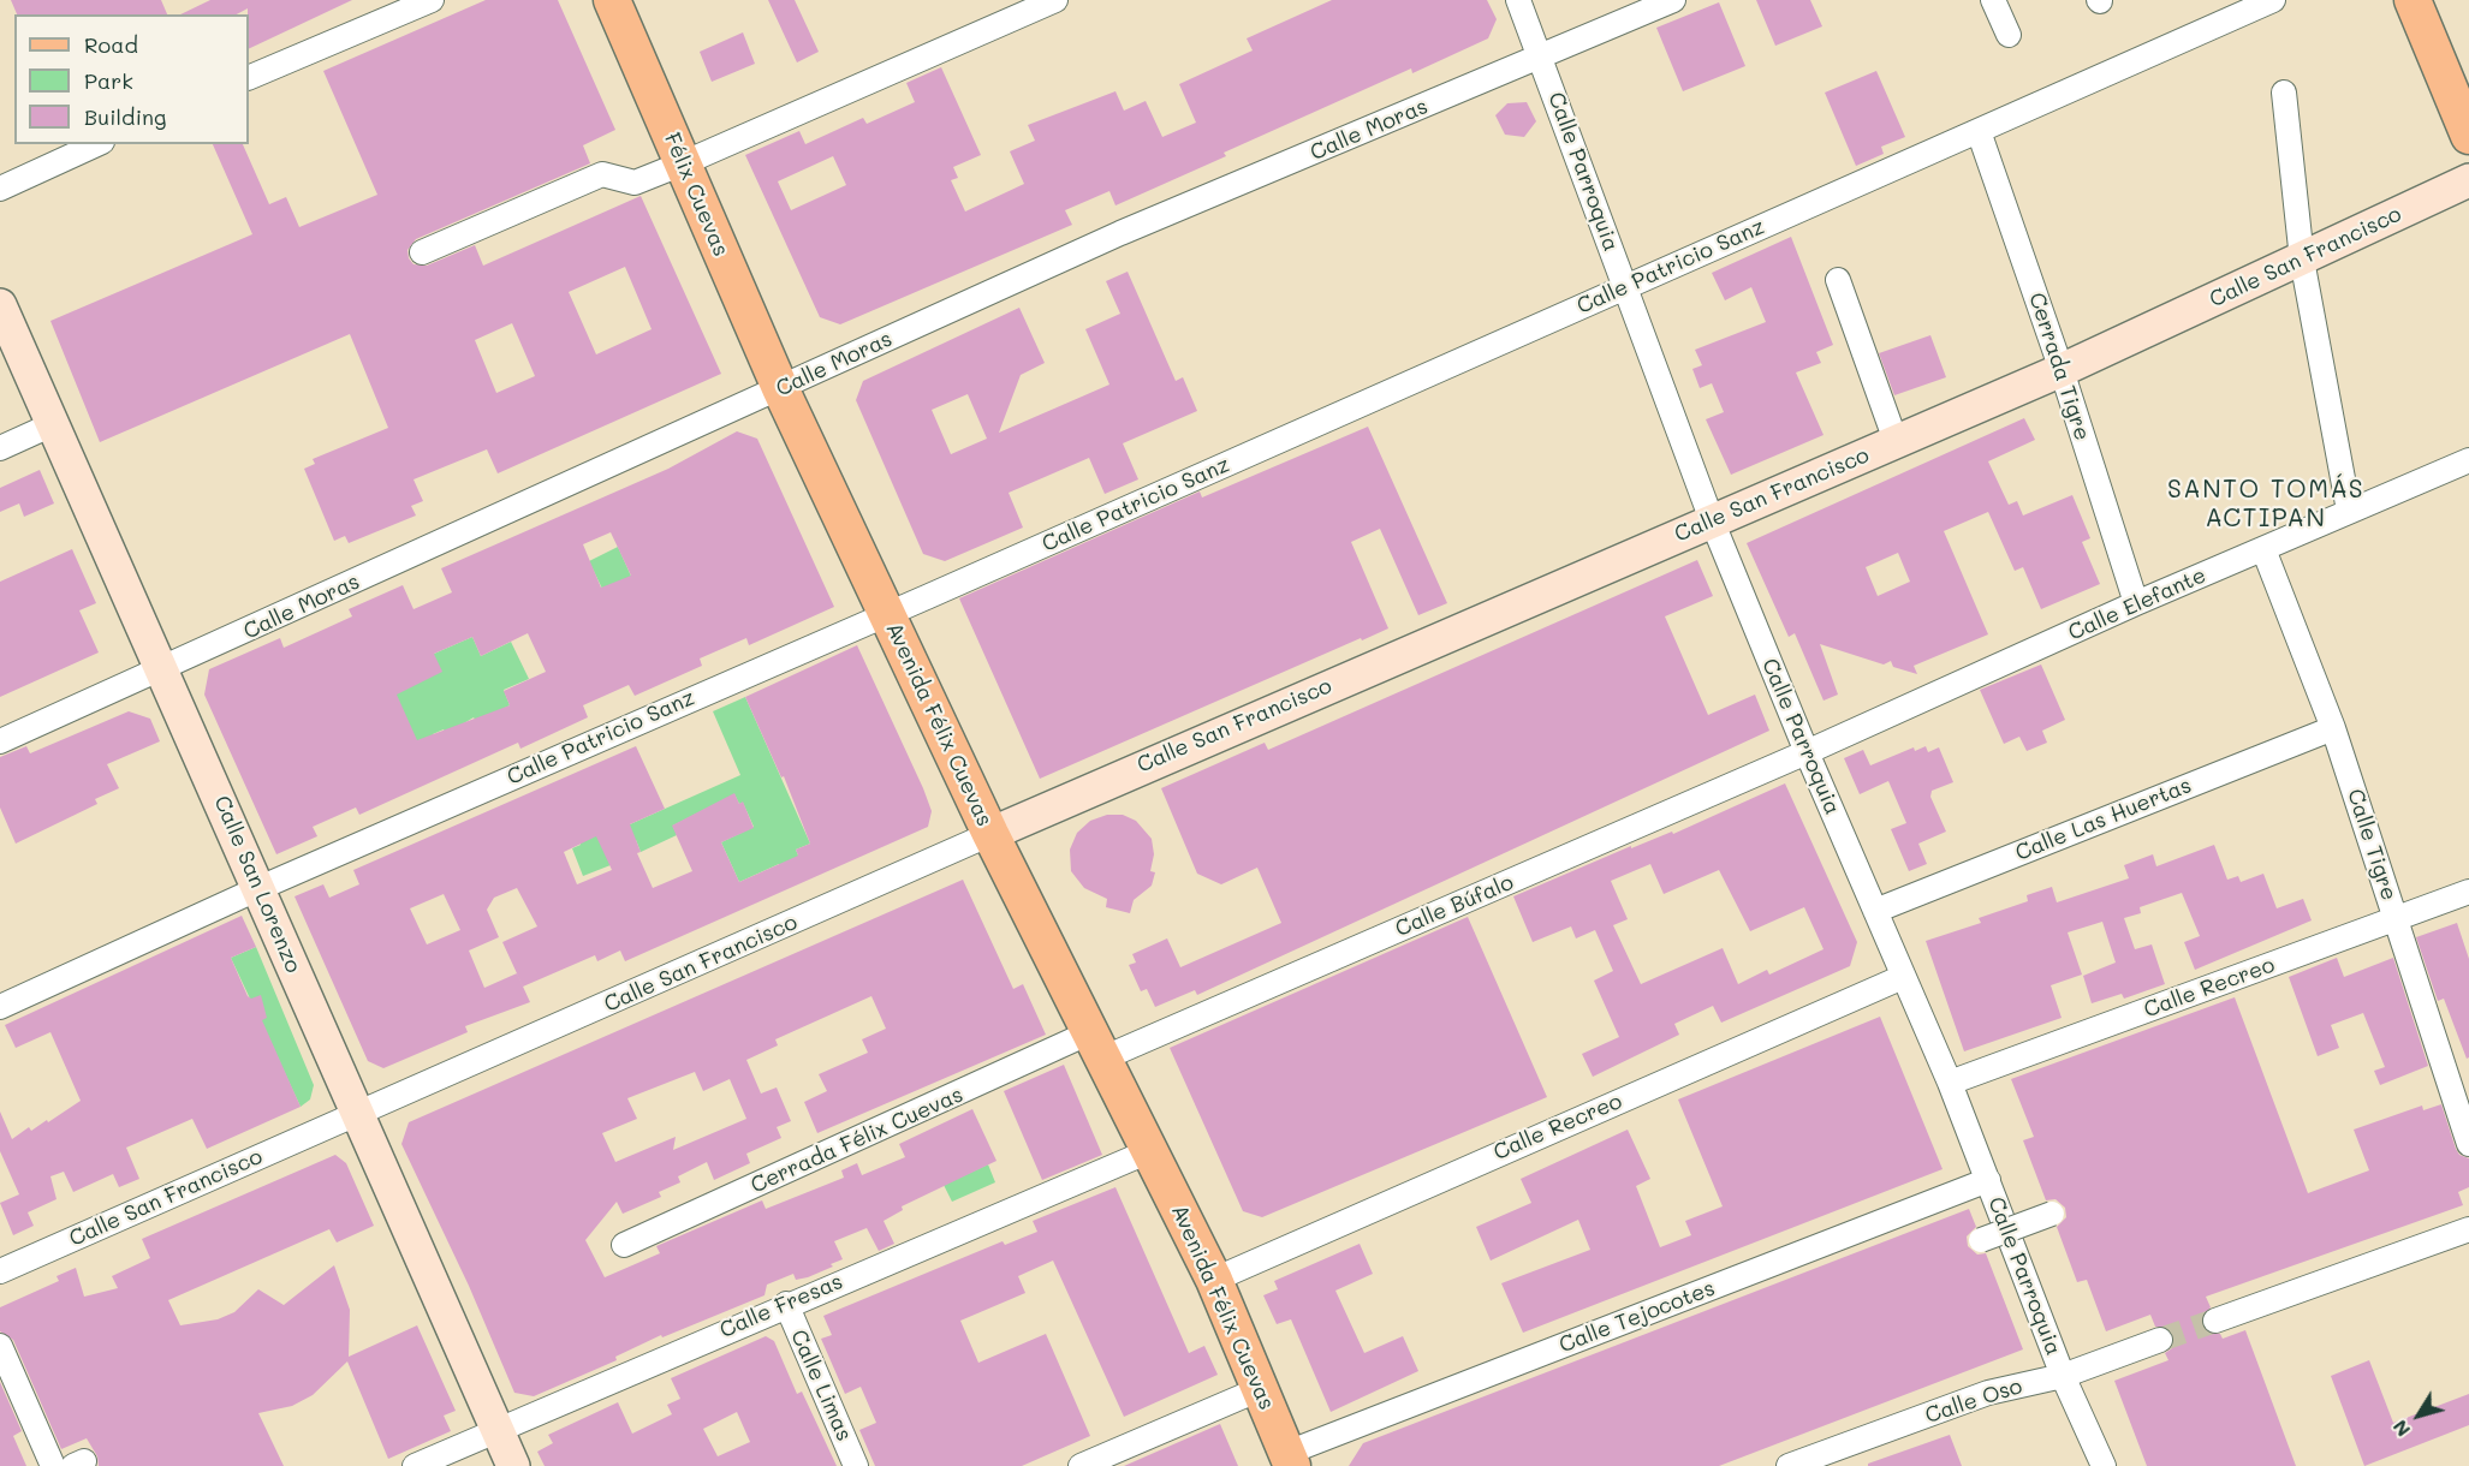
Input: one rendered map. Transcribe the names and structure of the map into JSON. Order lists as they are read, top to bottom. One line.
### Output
{"streets":{"main road":["Félix Cuevas","Avenida Félix Cuevas"],"street":["Calle Moras","Calle Parroquia","Calle San Francisco","Calle Patricio Sanz","Cerrada Tigre","Calle Elefante","Calle Las Huertas","Calle Tigre","Calle San Lorenzo","Calle Búfalo","Calle Recreo","Cerrada Félix Cuevas","Calle Fresas","Calle Tejocotes","Calle Limas","Calle Oso"]},"crossings":[["Calle Moras","Calle Parroquia"],["Calle Moras","Félix Cuevas"],["Calle Moras","Avenida Félix Cuevas"],["Calle Moras","Calle San Lorenzo"],["Calle Parroquia","Calle San Francisco"],["Calle Parroquia","Calle Patricio Sanz"],["Calle Parroquia","Calle Elefante"],["Calle Parroquia","Calle Las Huertas"],["Calle Parroquia","Calle Búfalo"],["Calle Parroquia","Calle Recreo"],["Calle Parroquia","Calle Tejocotes"],["Calle Parroquia","Calle Oso"],["Félix Cuevas","Avenida Félix Cuevas"],["Calle San Francisco","Cerrada Tigre"],["Calle San Francisco","Avenida Félix Cuevas"],["Calle San Francisco","Calle San Lorenzo"],["Calle Patricio Sanz","Cerrada Tigre"],["Calle Patricio Sanz","Avenida Félix Cuevas"],["Calle Patricio Sanz","Calle San Lorenzo"],["Cerrada Tigre","Calle Elefante"],["Calle Elefante","Calle Tigre"],["Calle Elefante","Calle Búfalo"],["Avenida Félix Cuevas","Calle Búfalo"],["Avenida Félix Cuevas","Calle Recreo"],["Avenida Félix Cuevas","Cerrada Félix Cuevas"],["Avenida Félix Cuevas","Calle Fresas"],["Avenida Félix Cuevas","Calle Tejocotes"],["Calle Las Huertas","Calle Tigre"],["Calle Tigre","Calle Recreo"],["Calle San Lorenzo","Calle Fresas"],["Calle Búfalo","Cerrada Félix Cuevas"],["Calle Fresas","Calle Limas"]],"districts":["SANTO TOMÁS ACTIPAN"],"legend":["Road","Park","Building"],"north":"bottom left"}
